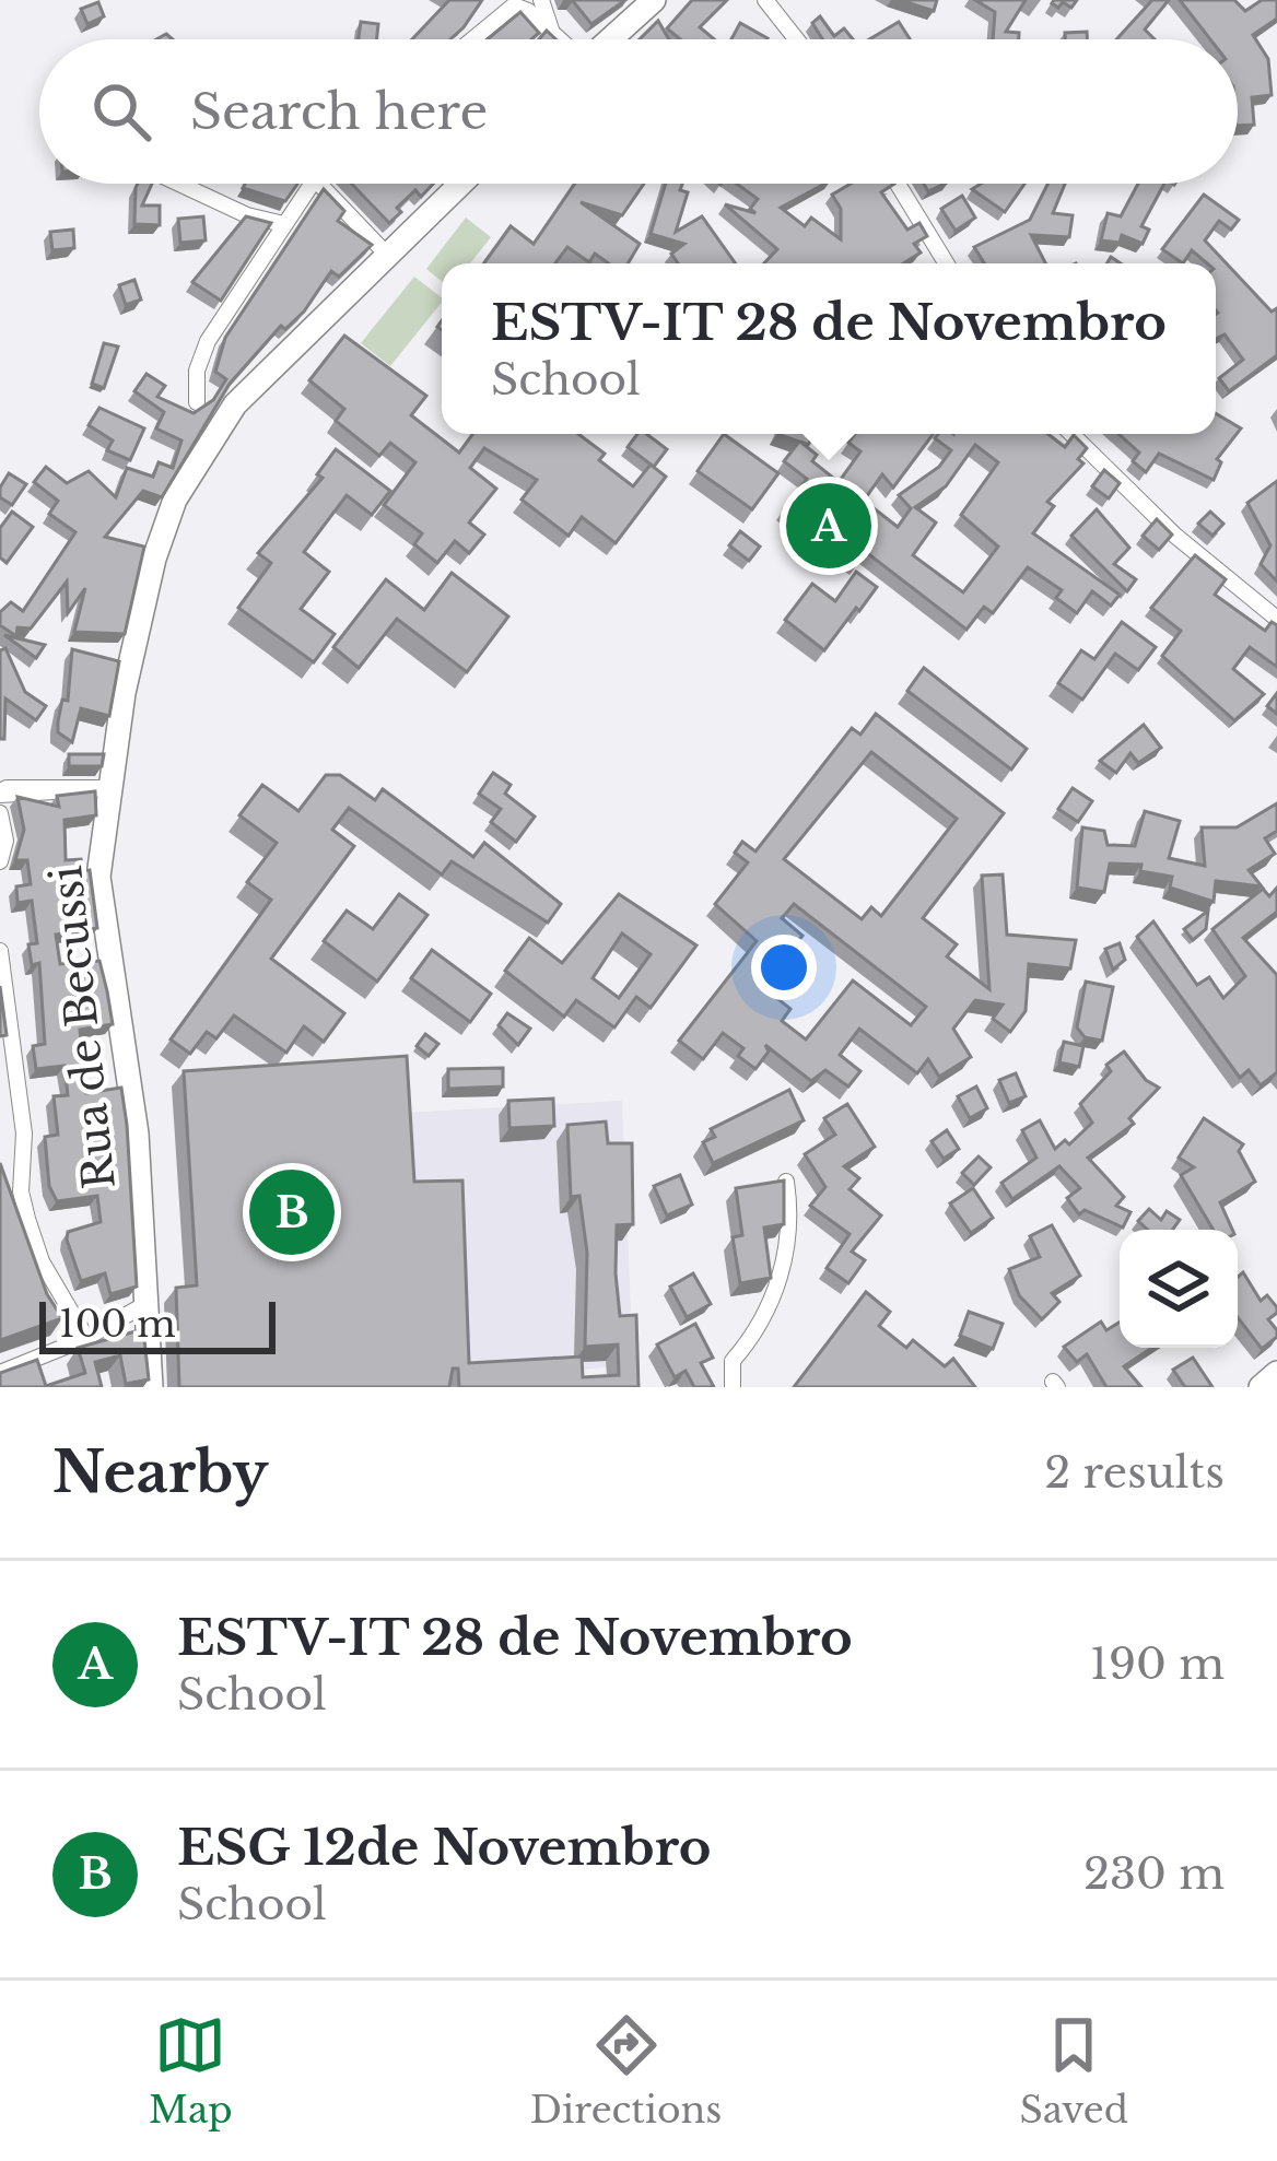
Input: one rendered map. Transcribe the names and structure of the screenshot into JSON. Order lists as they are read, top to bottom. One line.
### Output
{"streets":{"street":["Rua de Becussi"]},"scale_bar":"100 m","page":{"search":"Search here","popup":["ESTV-IT 28 de Novembro","School"],"pins":["A","B"],"scale":"100 m","heading":["Nearby","2 results"],"list":[{"mark":"A","name":"ESTV-IT 28 de Novembro","note":"School","value":"190 m"},{"mark":"B","name":"ESG 12de Novembro","note":"School","value":"230 m"}],"nav":["Map","Directions","Saved"]}}
